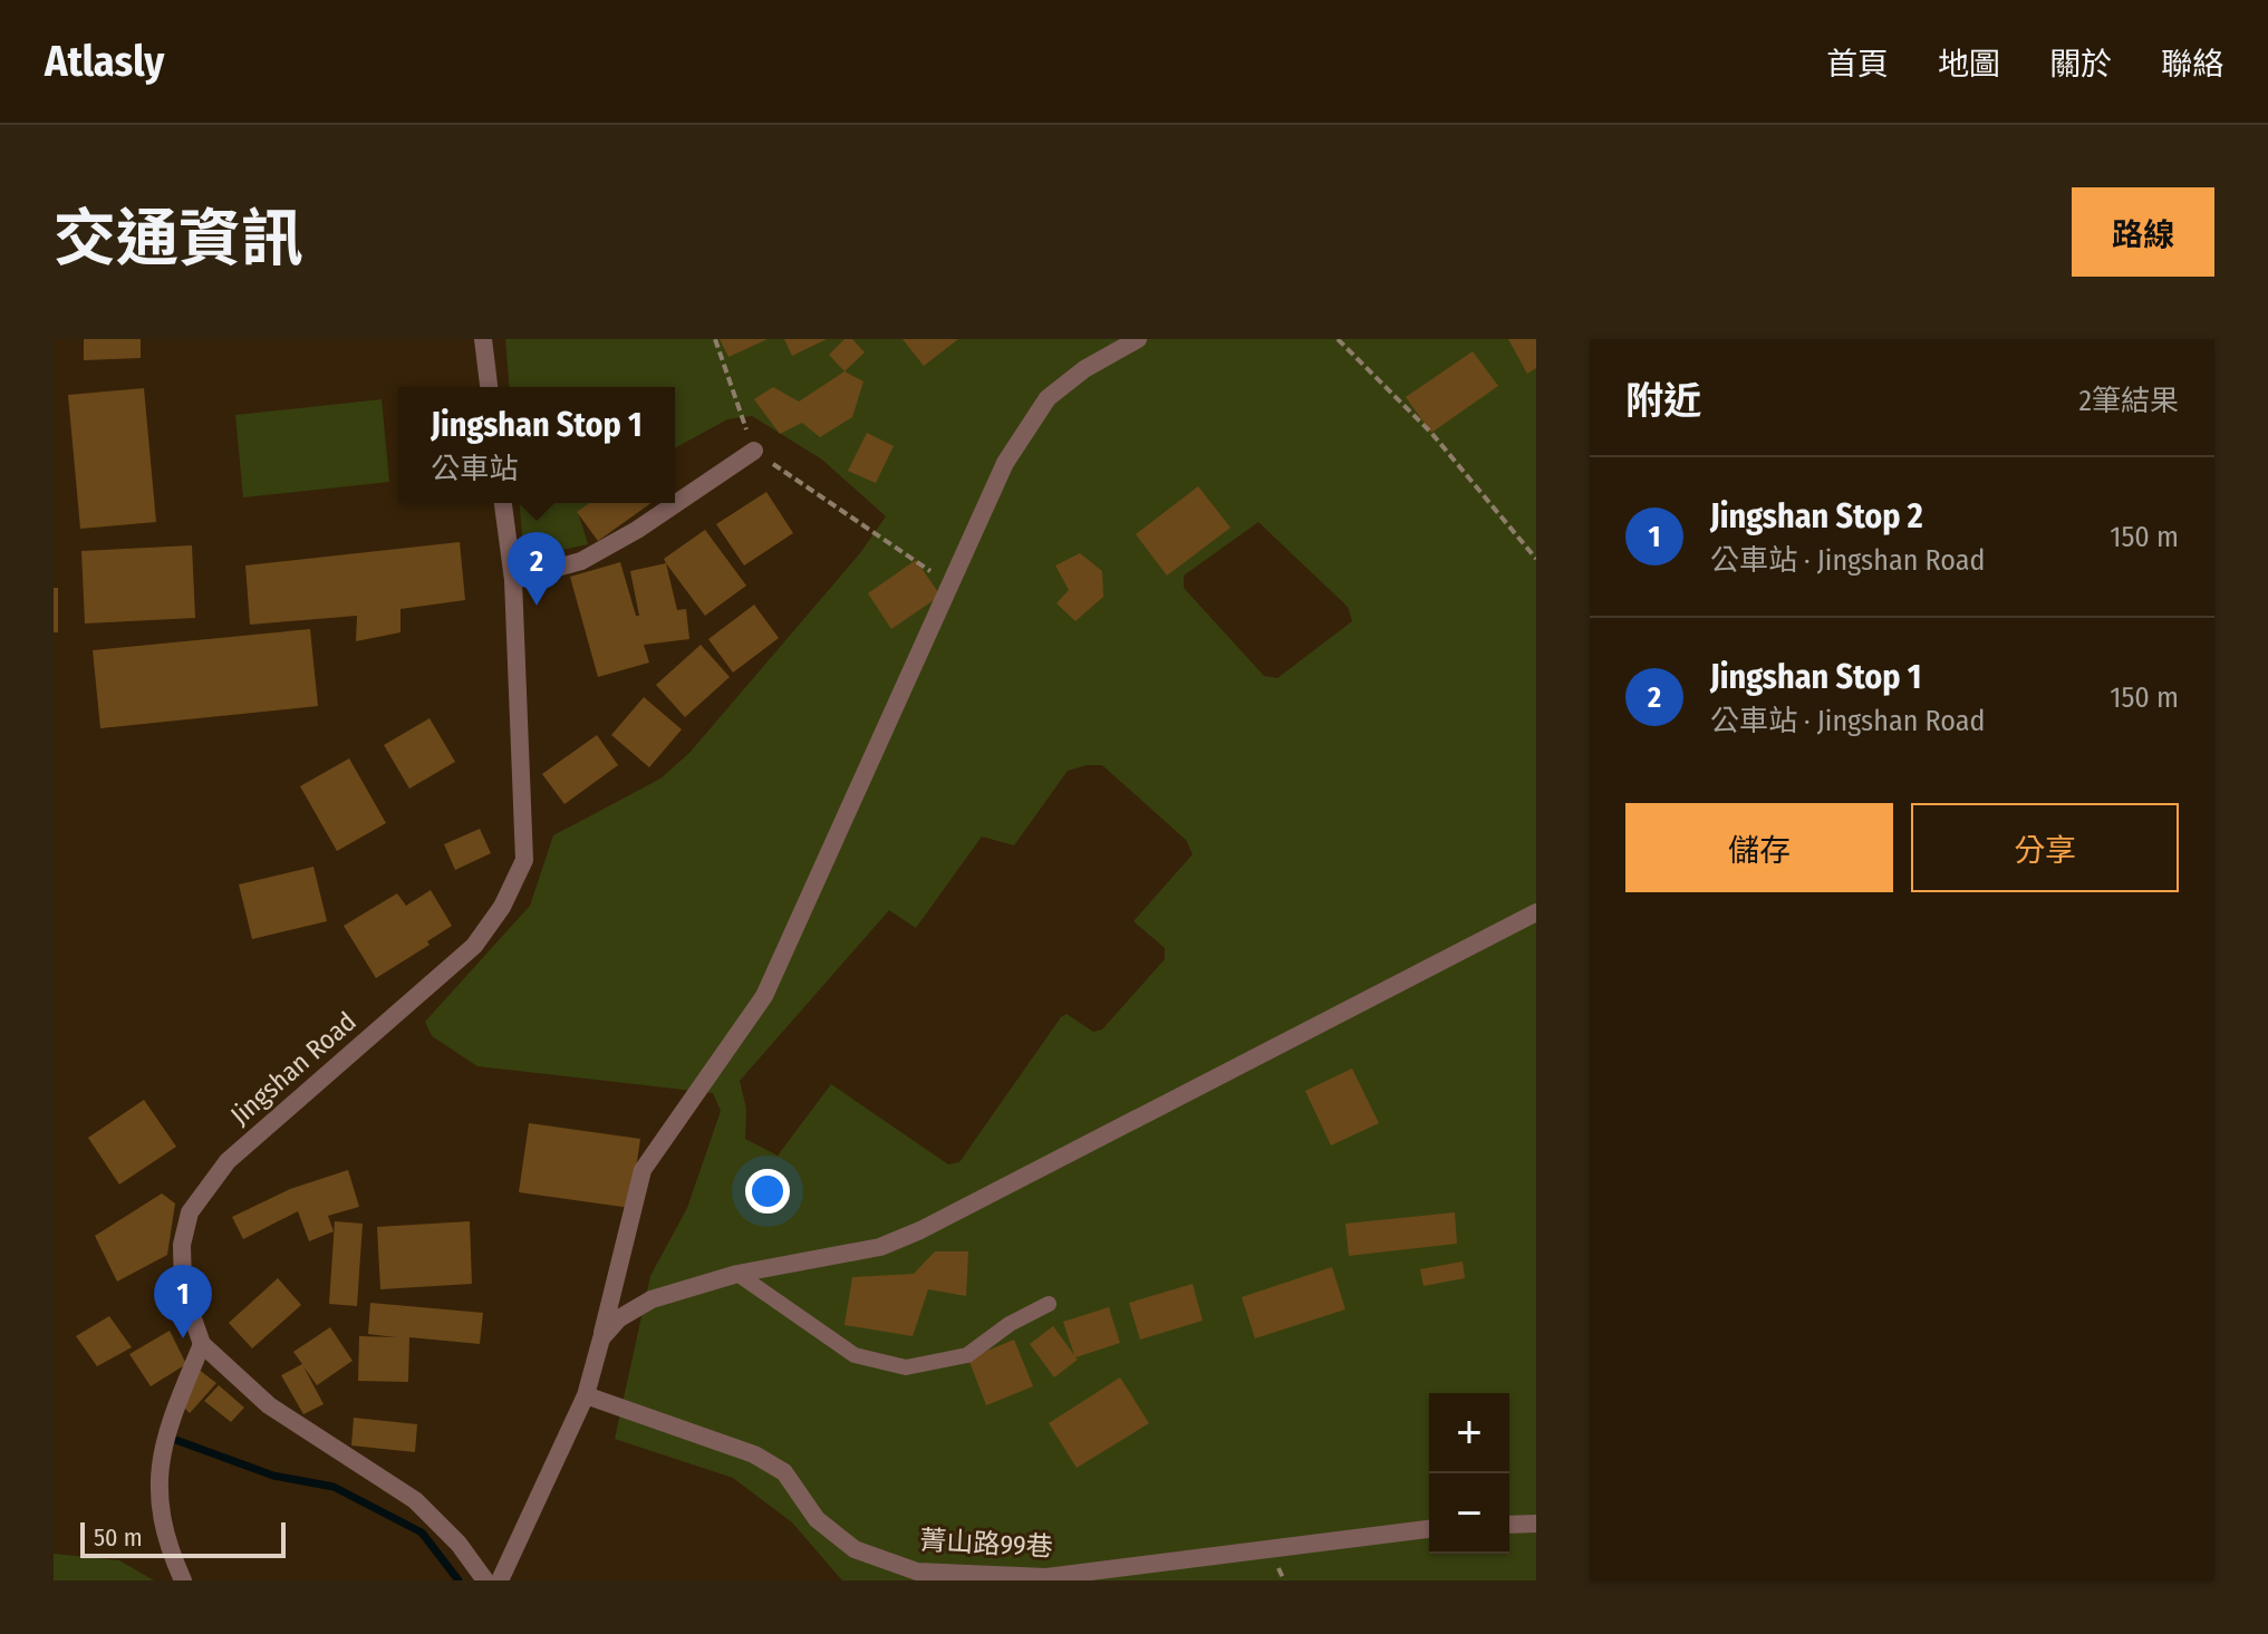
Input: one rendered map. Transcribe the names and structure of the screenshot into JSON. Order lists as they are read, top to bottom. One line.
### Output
{"streets":{"street":["Jingshan Road","菁山路99巷"]},"scale_bar":"50 m","page":{"header":"Atlasly","nav":["首頁","地圖","關於","聯絡"],"title":"交通資訊","buttons":["路線",["儲存","分享"]],"heading":["附近","2筆結果"],"popup":["Jingshan Stop 1","公車站"],"list":[{"mark":"1","name":"Jingshan Stop 2","note":"公車站 · Jingshan Road","value":"150 m"},{"mark":"2","name":"Jingshan Stop 1","note":"公車站 · Jingshan Road","value":"150 m"}],"pins":["2","1"],"map_buttons":["+","−"],"scale":"50 m"}}
